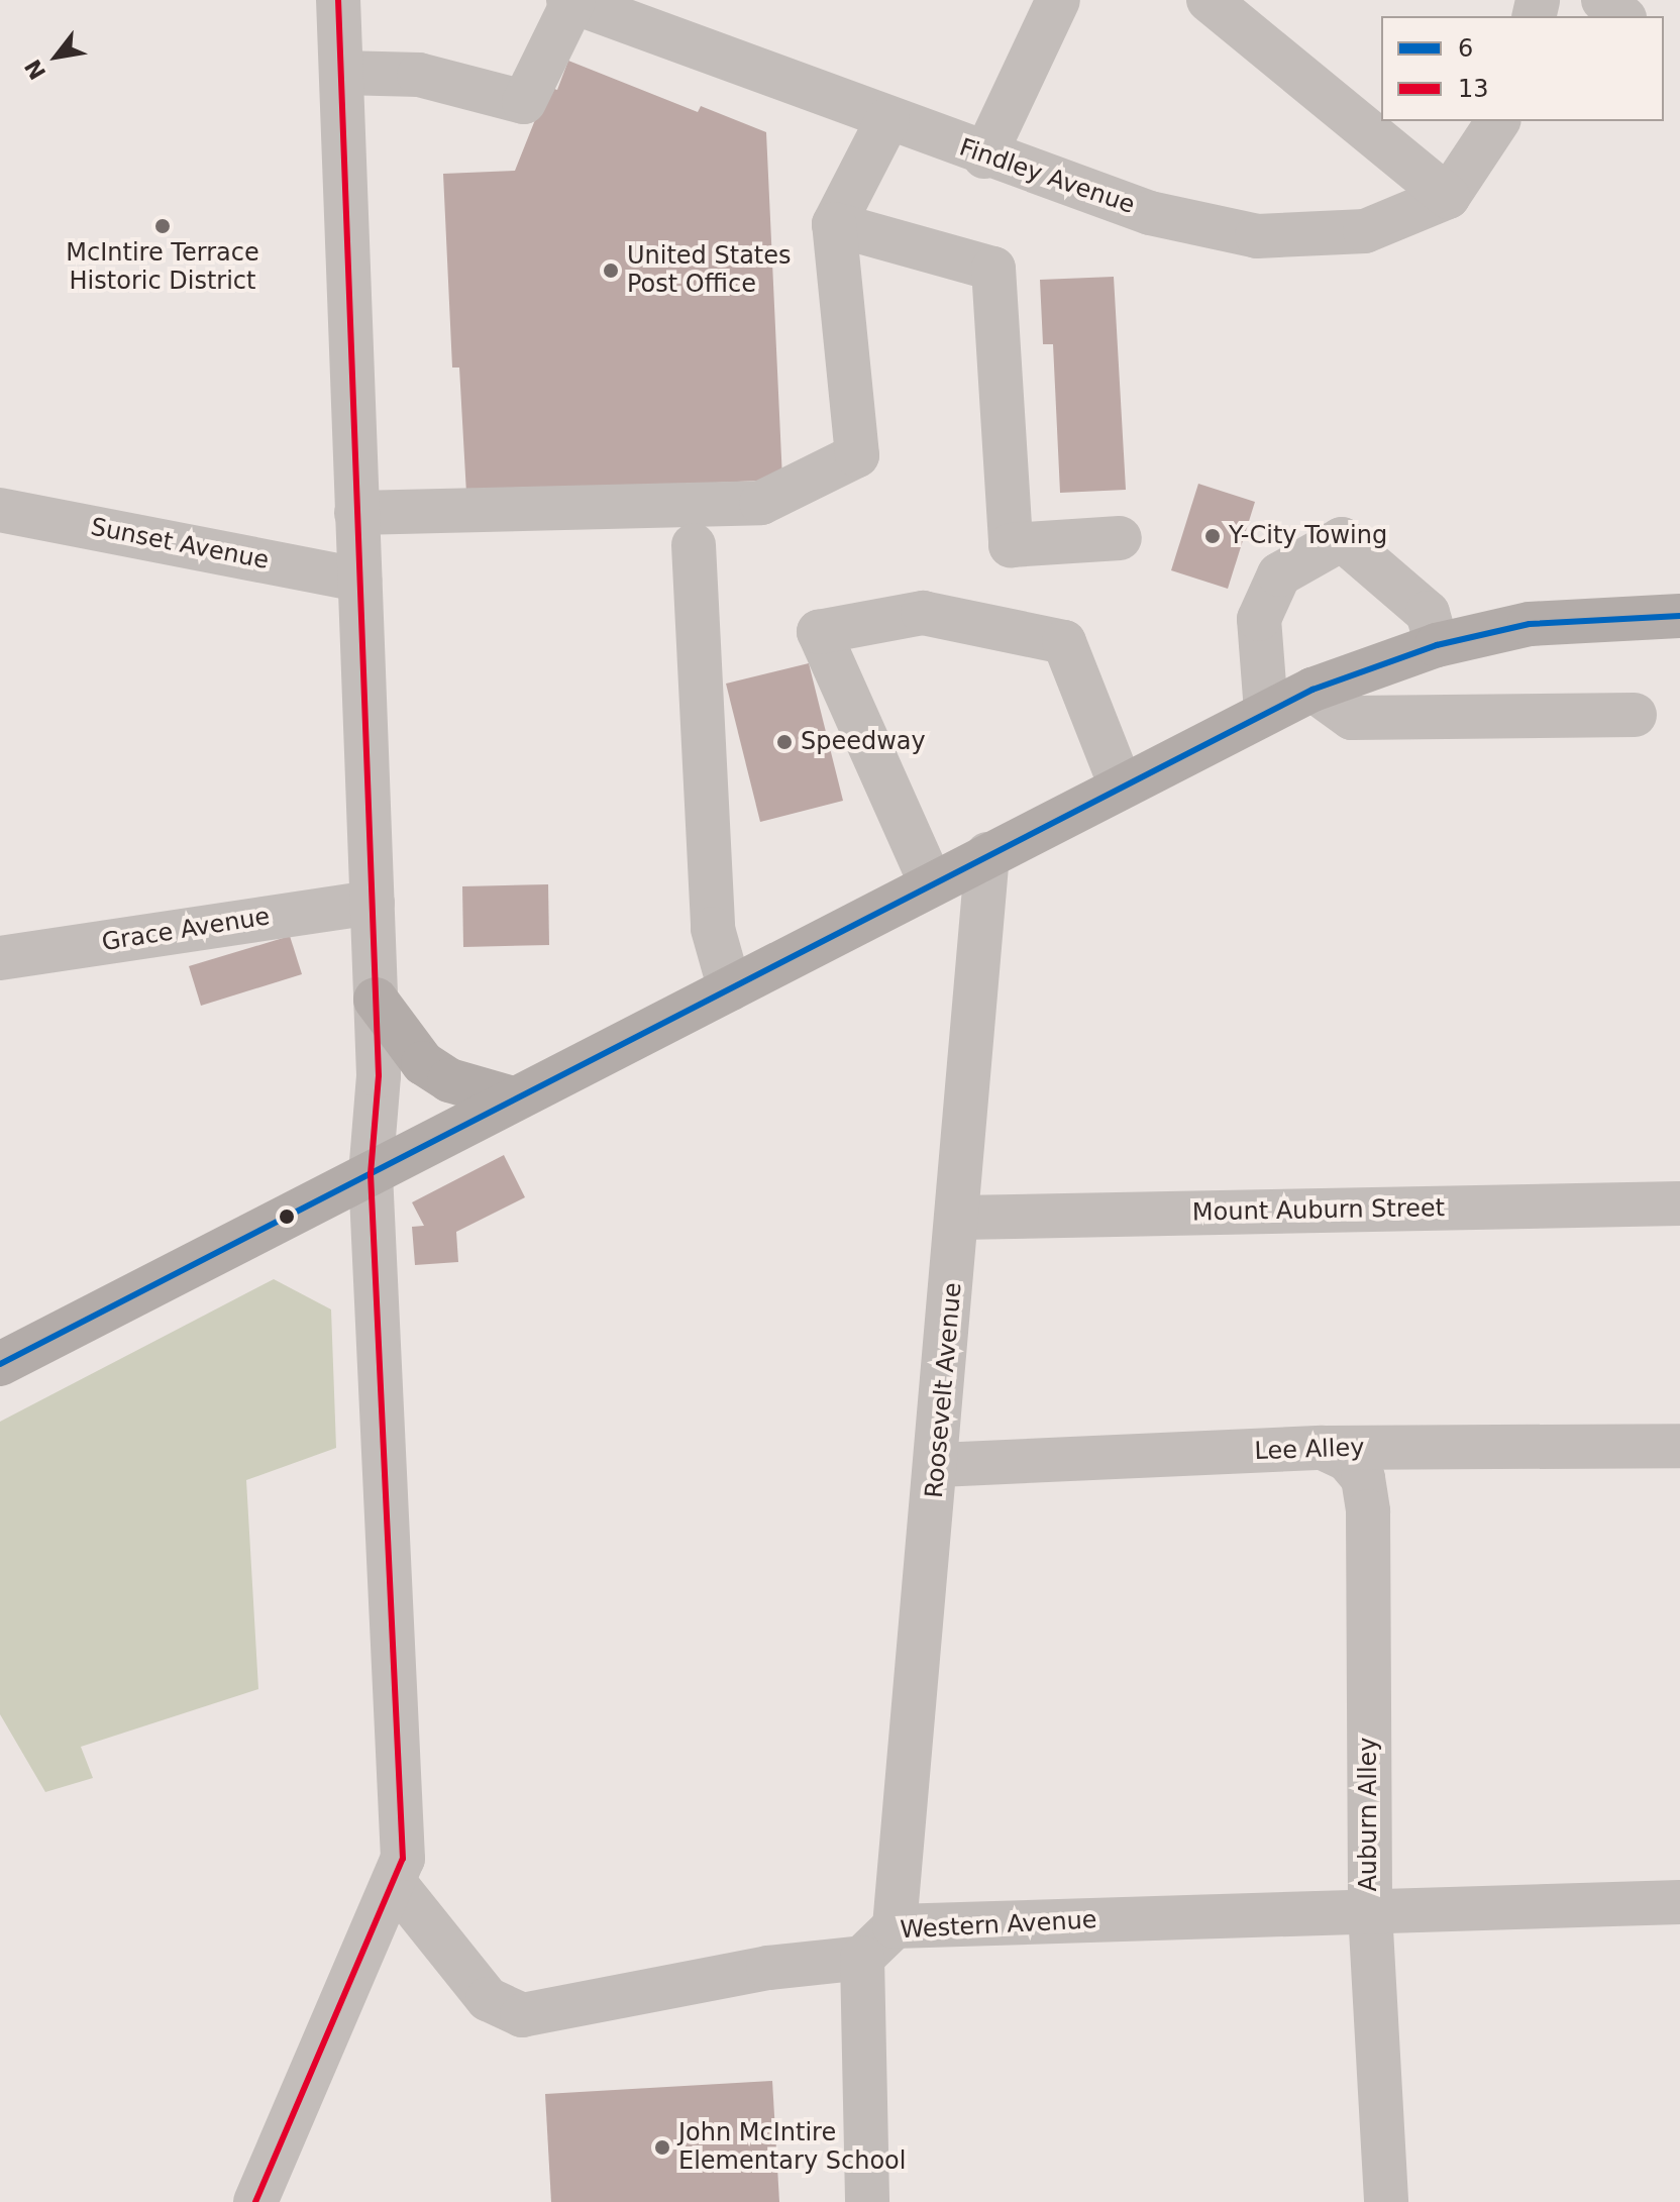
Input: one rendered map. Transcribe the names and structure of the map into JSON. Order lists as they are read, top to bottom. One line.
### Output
{"streets":{"street":["Findley Avenue","Sunset Avenue","Grace Avenue","Mount Auburn Street","Roosevelt Avenue","Lee Alley","Auburn Alley","Western Avenue"]},"crossings":[["Mount Auburn Street","Roosevelt Avenue"],["Roosevelt Avenue","Lee Alley"],["Roosevelt Avenue","Western Avenue"],["Lee Alley","Auburn Alley"],["Auburn Alley","Western Avenue"]],"places":["McIntire Terrace Historic District","United States Post Office","Y-City Towing","Speedway","John McIntire Elementary School"],"lines":["transit line 13","transit line 6"],"legend":["6","13"],"north":"bottom left"}
